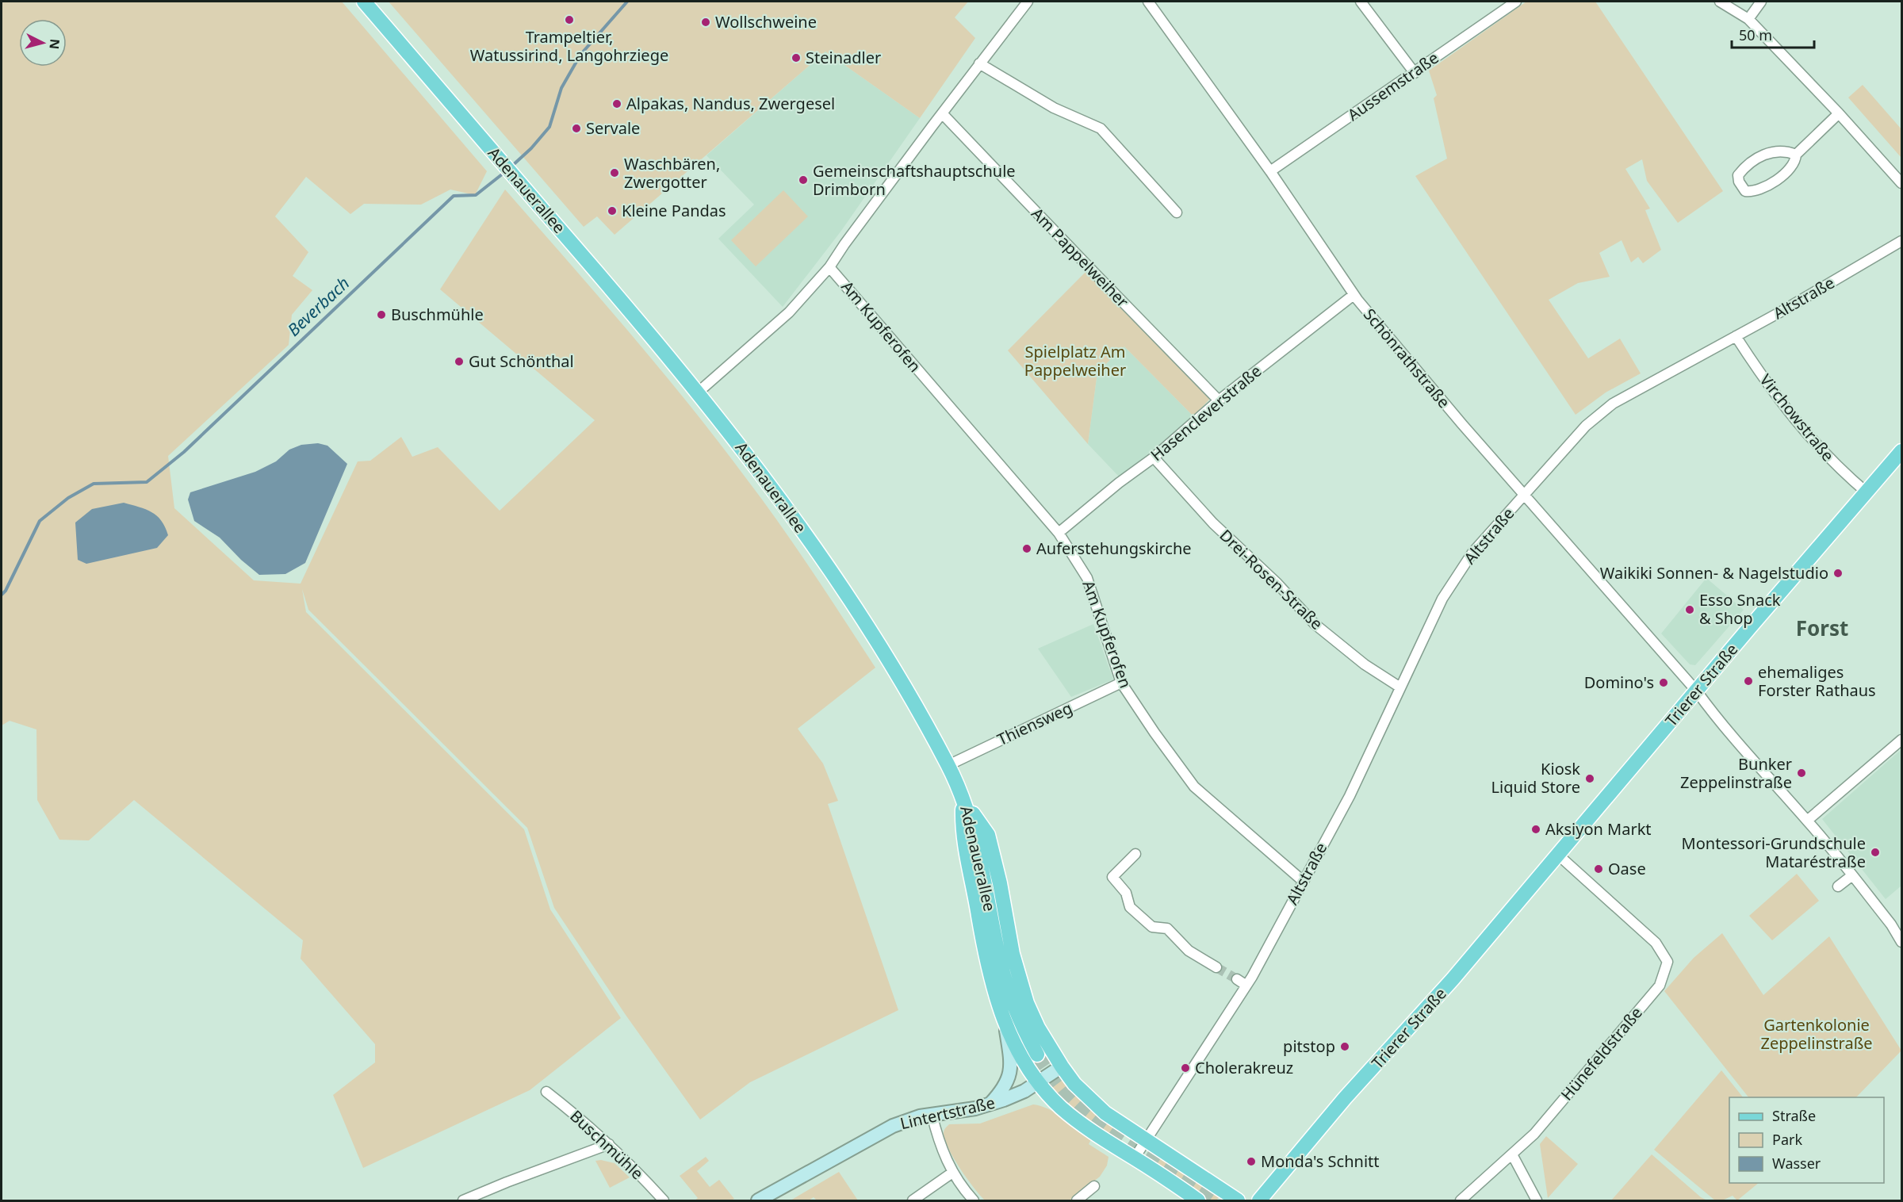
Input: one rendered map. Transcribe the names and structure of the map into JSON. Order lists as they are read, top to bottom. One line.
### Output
{"streets":{"main road":["Adenauerallee","Trierer Straße","Lintertstraße"],"street":["Aussemstraße","Am Pappelweiher","Altstraße","Am Kupferofen","Schönrathstraße","Hasencleverstraße","Virchowstraße","Drei-Rosen-Straße","Thiensweg","Hünefeldstraße","Buschmühle"]},"crossings":[["Aussemstraße","Schönrathstraße"],["Adenauerallee","Thiensweg"],["Am Pappelweiher","Hasencleverstraße"],["Altstraße","Am Kupferofen"],["Altstraße","Schönrathstraße"],["Altstraße","Virchowstraße"],["Altstraße","Drei-Rosen-Straße"],["Am Kupferofen","Hasencleverstraße"],["Am Kupferofen","Thiensweg"],["Schönrathstraße","Hasencleverstraße"],["Schönrathstraße","Trierer Straße"],["Hasencleverstraße","Drei-Rosen-Straße"],["Virchowstraße","Trierer Straße"],["Trierer Straße","Hünefeldstraße"]],"districts":["Forst"],"water":["Beverbach"],"parks":["Spielplatz Am Pappelweiher","Gartenkolonie Zeppelinstraße"],"places":["Trampeltier, Watussirind, Langohrziege","Wollschweine","Steinadler","Alpakas, Nandus, Zwergesel","Servale","Waschbären, Zwergotter","Gemeinschaftshauptschule Drimborn","Kleine Pandas","Buschmühle","Gut Schönthal","Auferstehungskirche","Waikiki Sonnen- & Nagelstudio","Esso Snack & Shop","ehemaliges Forster Rathaus","Domino's","Bunker Zeppelinstraße","Kiosk Liquid Store","Aksiyon Markt","Montessori-Grundschule Mataréstraße","Oase","pitstop","Cholerakreuz","Monda's Schnitt"],"legend":["Straße","Park","Wasser"],"scale_bar":"50 m","north":"right"}
